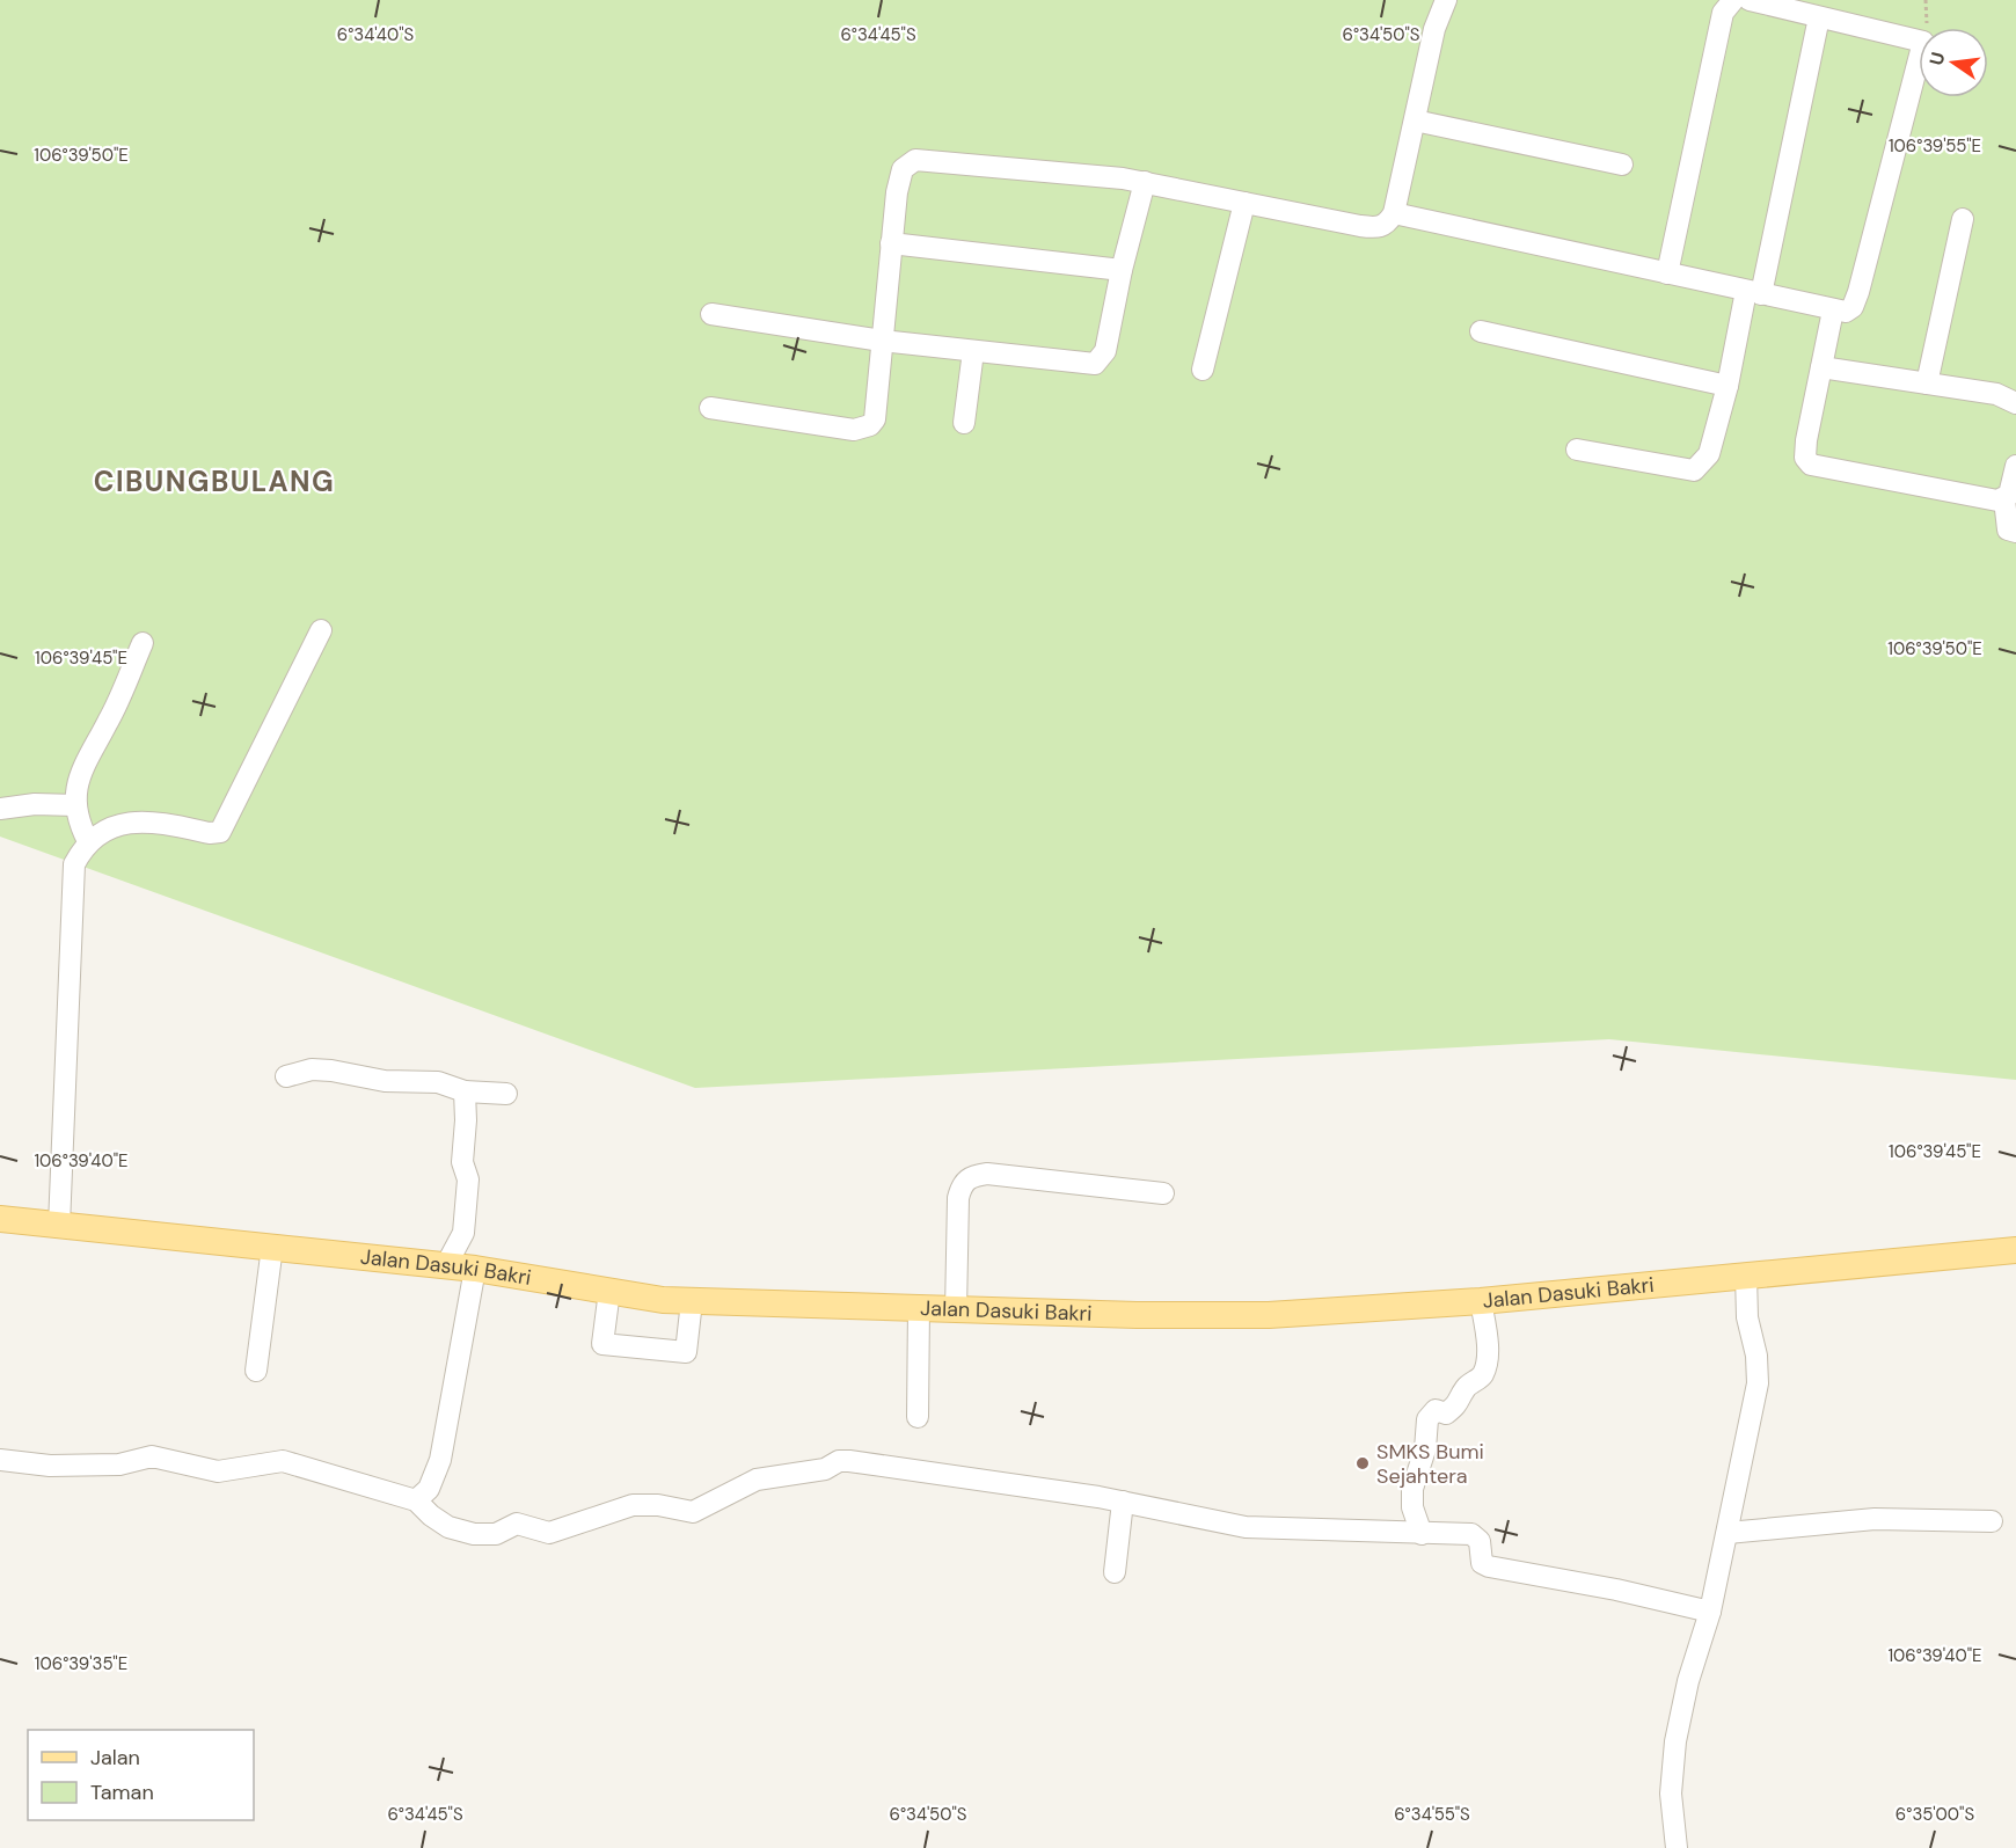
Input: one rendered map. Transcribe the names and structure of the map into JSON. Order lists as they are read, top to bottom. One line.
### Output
{"streets":{"main road":["Jalan Dasuki Bakri"]},"districts":["CIBUNGBULANG"],"places":["SMKS Bumi Sejahtera"],"legend":["Jalan","Taman"],"north":"left","coordinates":["6°34'40\"S","6°34'45\"S","6°34'50\"S","106°39'55\"E","106°39'50\"E","106°39'45\"E","106°39'40\"E","106°39'35\"E","6°34'55\"S","6°35'00\"S"]}
